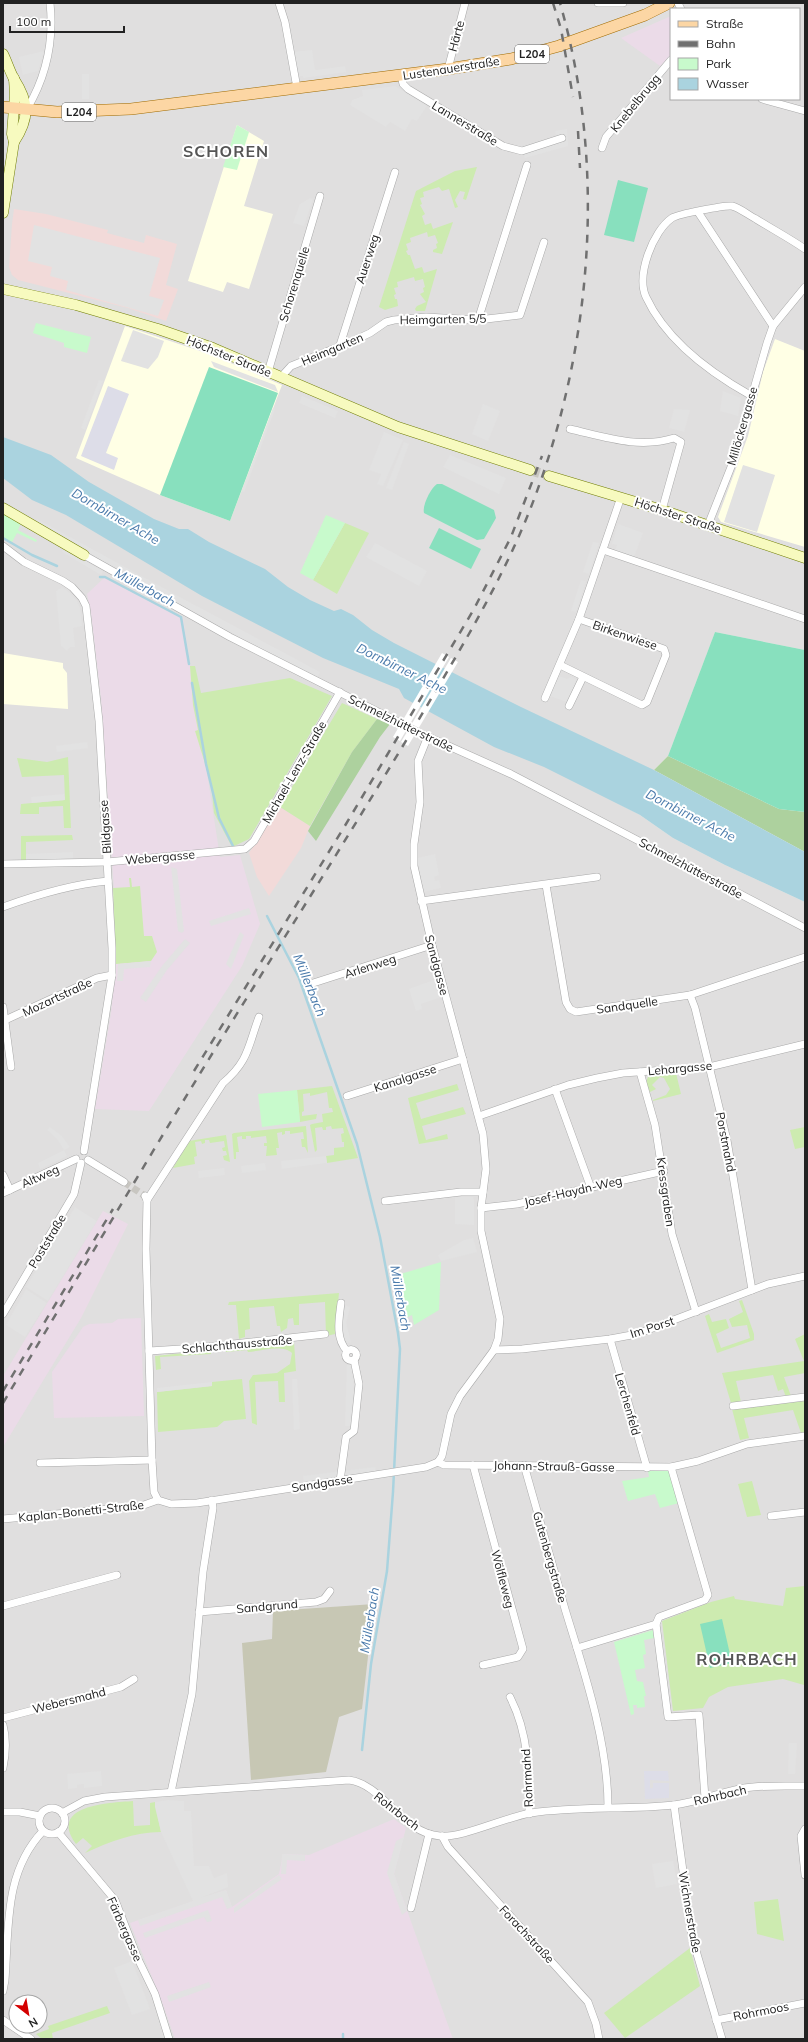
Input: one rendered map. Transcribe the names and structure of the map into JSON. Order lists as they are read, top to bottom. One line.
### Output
{"streets":{"main road":["L204","Lustenauerstraße","Höchster Straße","Schmelzhütterstraße"],"street":["Härte","Knebelbrugg","Lannerstraße","Auerweg","Schorenquelle","Heimgarten 5/5","Heimgarten","Millöckergasse","Birkenwiese","Michael-Lenz-Straße","Bildgasse","Webergasse","Sandgasse","Arlenweg","Mozartstraße","Sandquelle","Lehargasse","Kanalgasse","Porstmahd","Altweg","Josef-Haydn-Weg","Kressgraben","Poststraße","Im Porst","Schlachthausstraße","Lerchenfeld","Johann-Strauß-Gasse","Kaplan-Bonetti-Straße","Gutenbergstraße","Wölfleweg","Sandgrund","Webersmahd","Rohrmahd","Rohrbach","Wichnerstraße","Färbergasse","Forachstraße","Rohrmoos"]},"crossings":[["Härte","Lustenauerstraße"],["Lustenauerstraße","Lannerstraße"],["Auerweg","Heimgarten"],["Schorenquelle","Höchster Straße"],["Heimgarten 5/5","Heimgarten"],["Heimgarten","Höchster Straße"],["Höchster Straße","Millöckergasse"],["Höchster Straße","Birkenwiese"],["Schmelzhütterstraße","Michael-Lenz-Straße"],["Schmelzhütterstraße","Sandgasse"],["Michael-Lenz-Straße","Webergasse"],["Bildgasse","Webergasse"],["Bildgasse","Mozartstraße"],["Sandgasse","Arlenweg"],["Sandgasse","Lehargasse"],["Sandgasse","Kanalgasse"],["Sandgasse","Josef-Haydn-Weg"],["Sandgasse","Im Porst"],["Sandgasse","Johann-Strauß-Gasse"],["Sandquelle","Porstmahd"],["Lehargasse","Porstmahd"],["Lehargasse","Kressgraben"],["Porstmahd","Im Porst"],["Altweg","Poststraße"],["Josef-Haydn-Weg","Kressgraben"],["Kressgraben","Im Porst"],["Im Porst","Lerchenfeld"],["Lerchenfeld","Johann-Strauß-Gasse"],["Johann-Strauß-Gasse","Gutenbergstraße"],["Johann-Strauß-Gasse","Wölfleweg"],["Gutenbergstraße","Rohrbach"],["Rohrmahd","Rohrbach"],["Rohrbach","Wichnerstraße"],["Rohrbach","Färbergasse"],["Rohrbach","Forachstraße"],["Wichnerstraße","Rohrmoos"]],"districts":["SCHOREN","ROHRBACH"],"water":["Dornbirner Ache","Müllerbach"],"legend":["Straße","Bahn","Park","Wasser"],"scale_bar":"100 m","north":"bottom right"}
